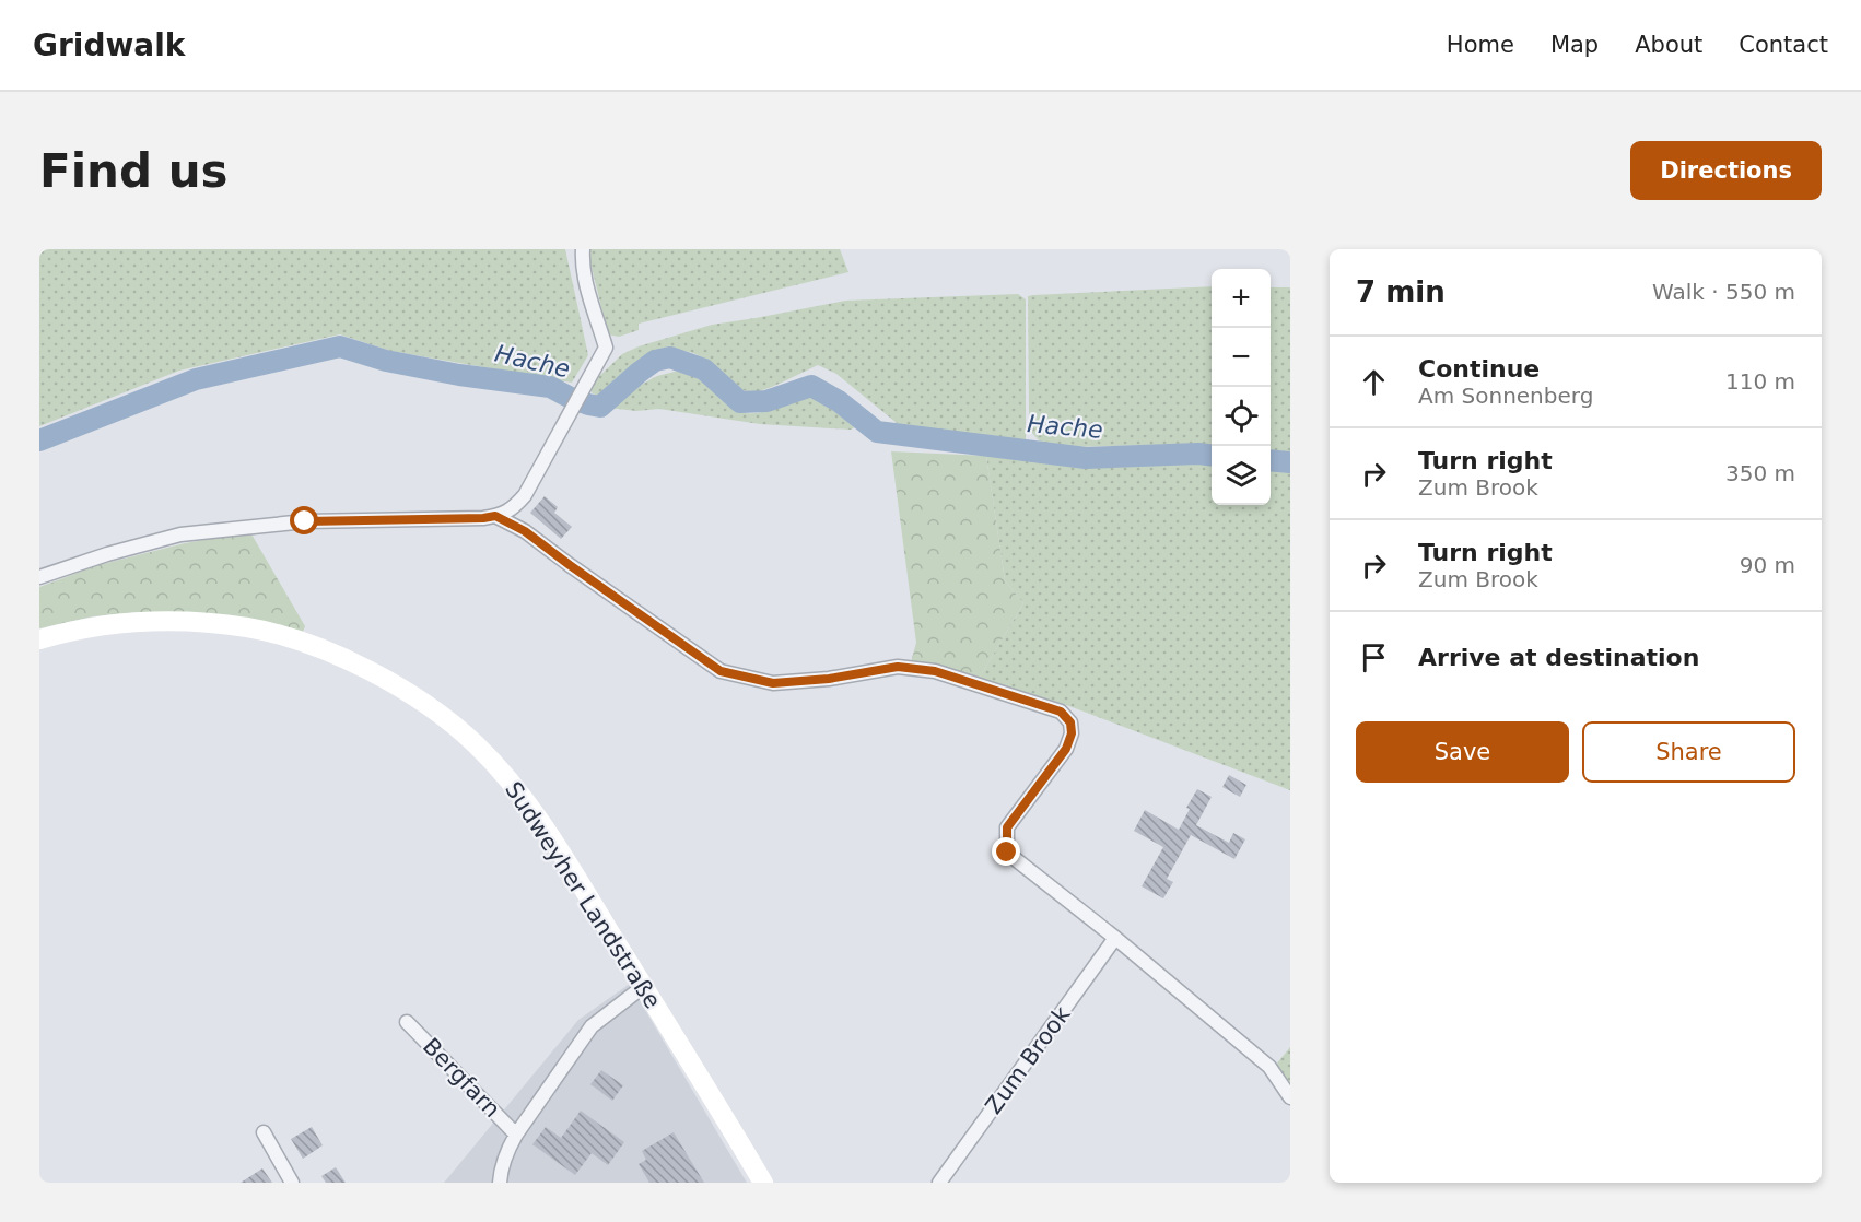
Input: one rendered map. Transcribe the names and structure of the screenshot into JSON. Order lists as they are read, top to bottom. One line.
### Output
{"streets":{"main road":["Sudweyher Landstraße"],"street":["Zum Brook","Bergfarn"]},"water":["Hache"],"page":{"header":"Gridwalk","nav":["Home","Map","About","Contact"],"buttons":["Directions",["Save","Share"]],"title":"Find us","heading":["7 min","Walk · 550 m"],"map_buttons":["+","−"],"list":[["Continue","Am Sonnenberg","110 m"],["Turn right","Zum Brook","350 m"],["Turn right","Zum Brook","90 m"],"Arrive at destination"]}}
